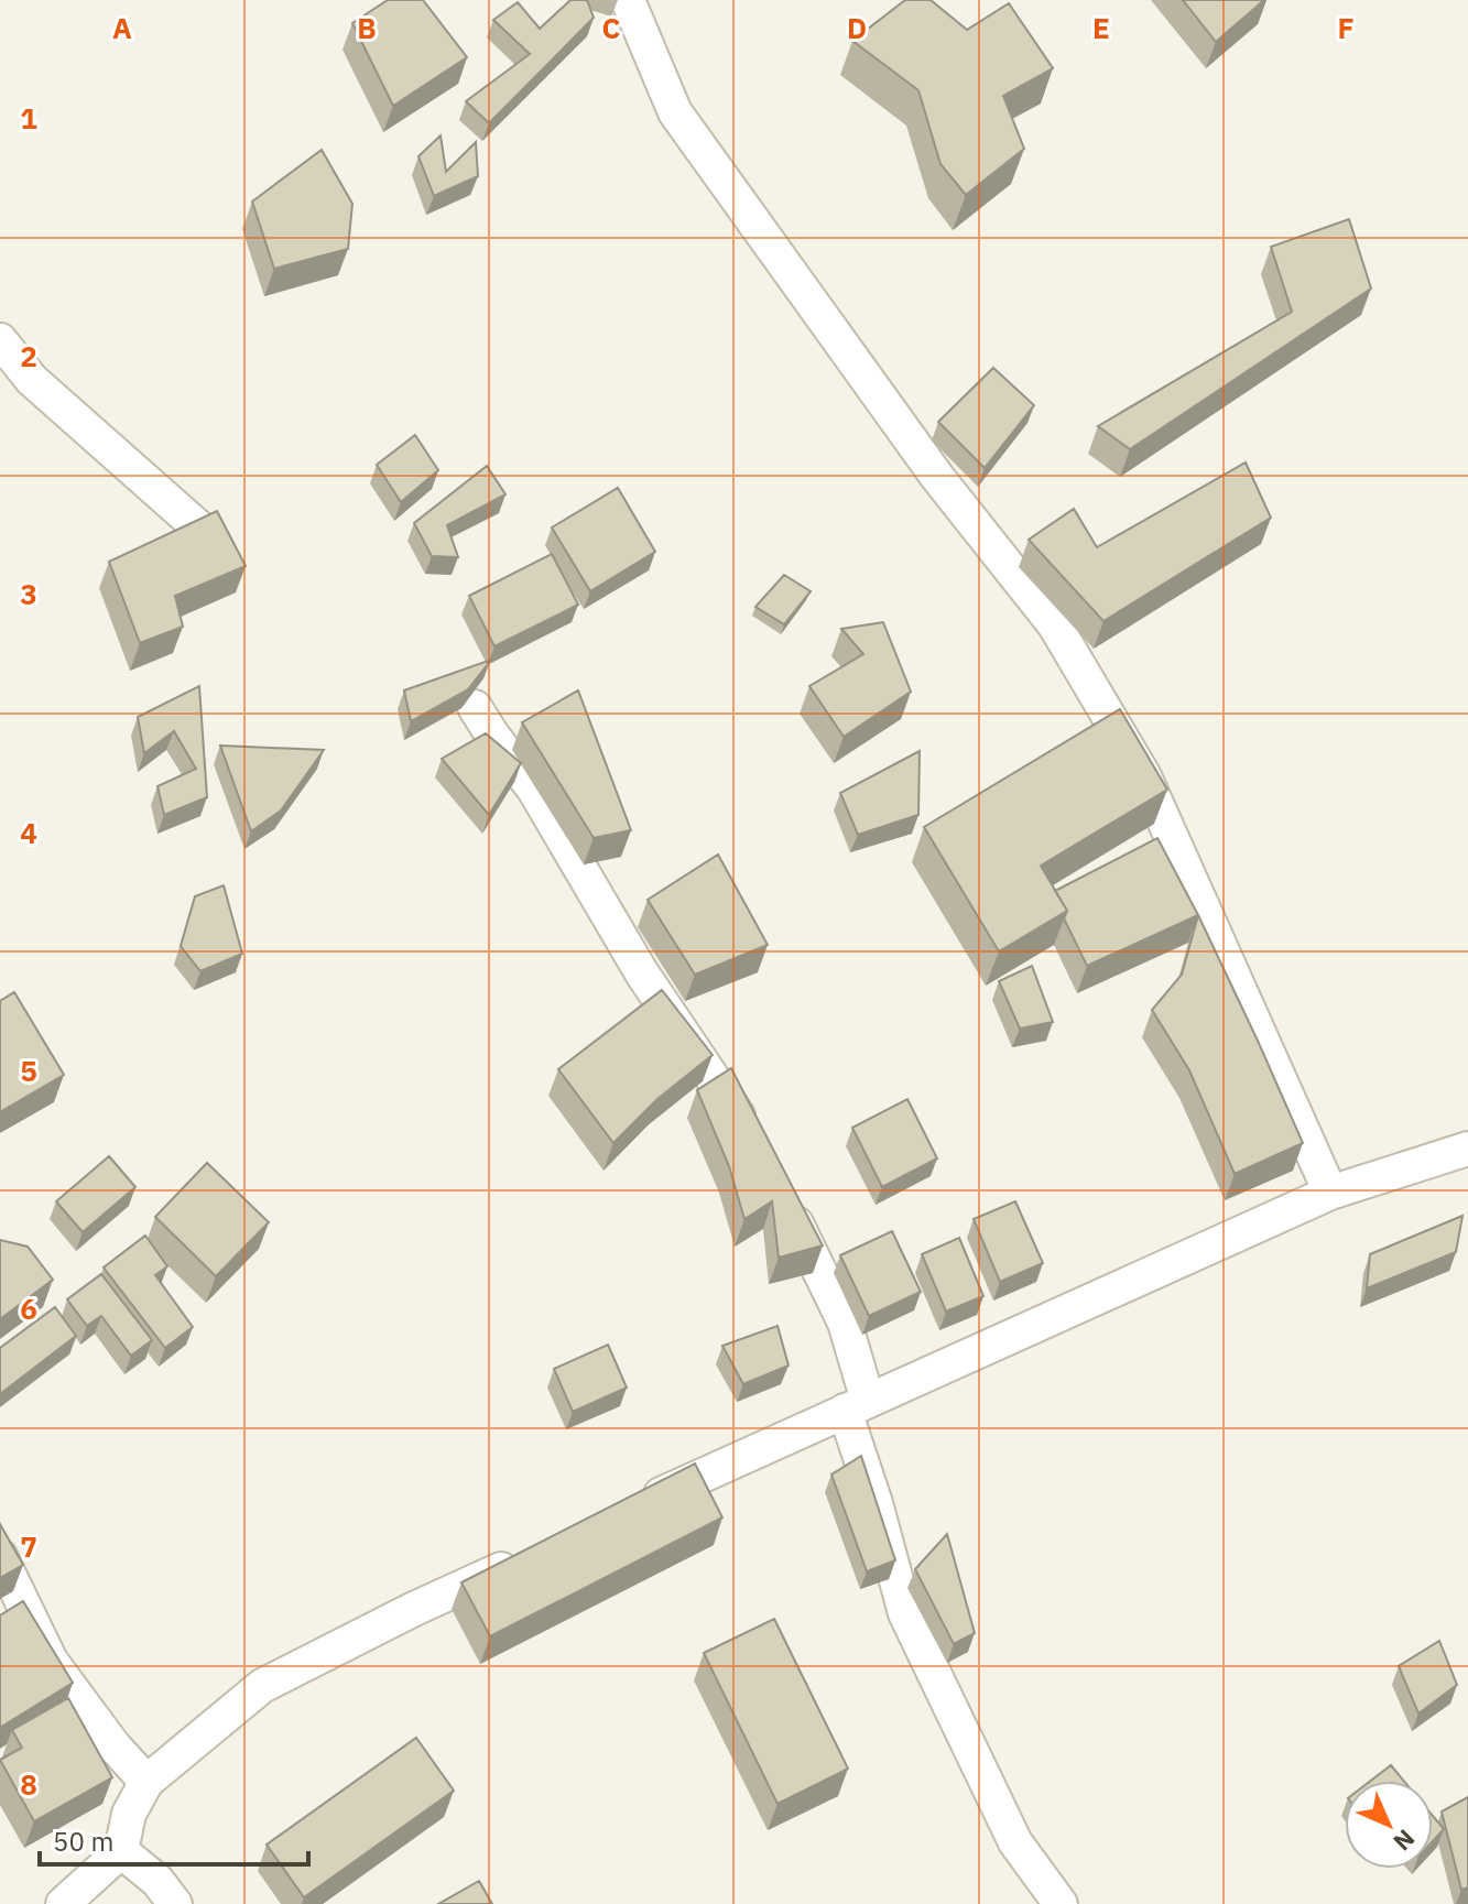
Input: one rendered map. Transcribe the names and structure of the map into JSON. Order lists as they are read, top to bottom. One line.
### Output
{"scale_bar":"50 m","north":"bottom right","grid":{"columns":["A","B","C","D","E","F"],"rows":["1","2","3","4","5","6","7","8"]}}
